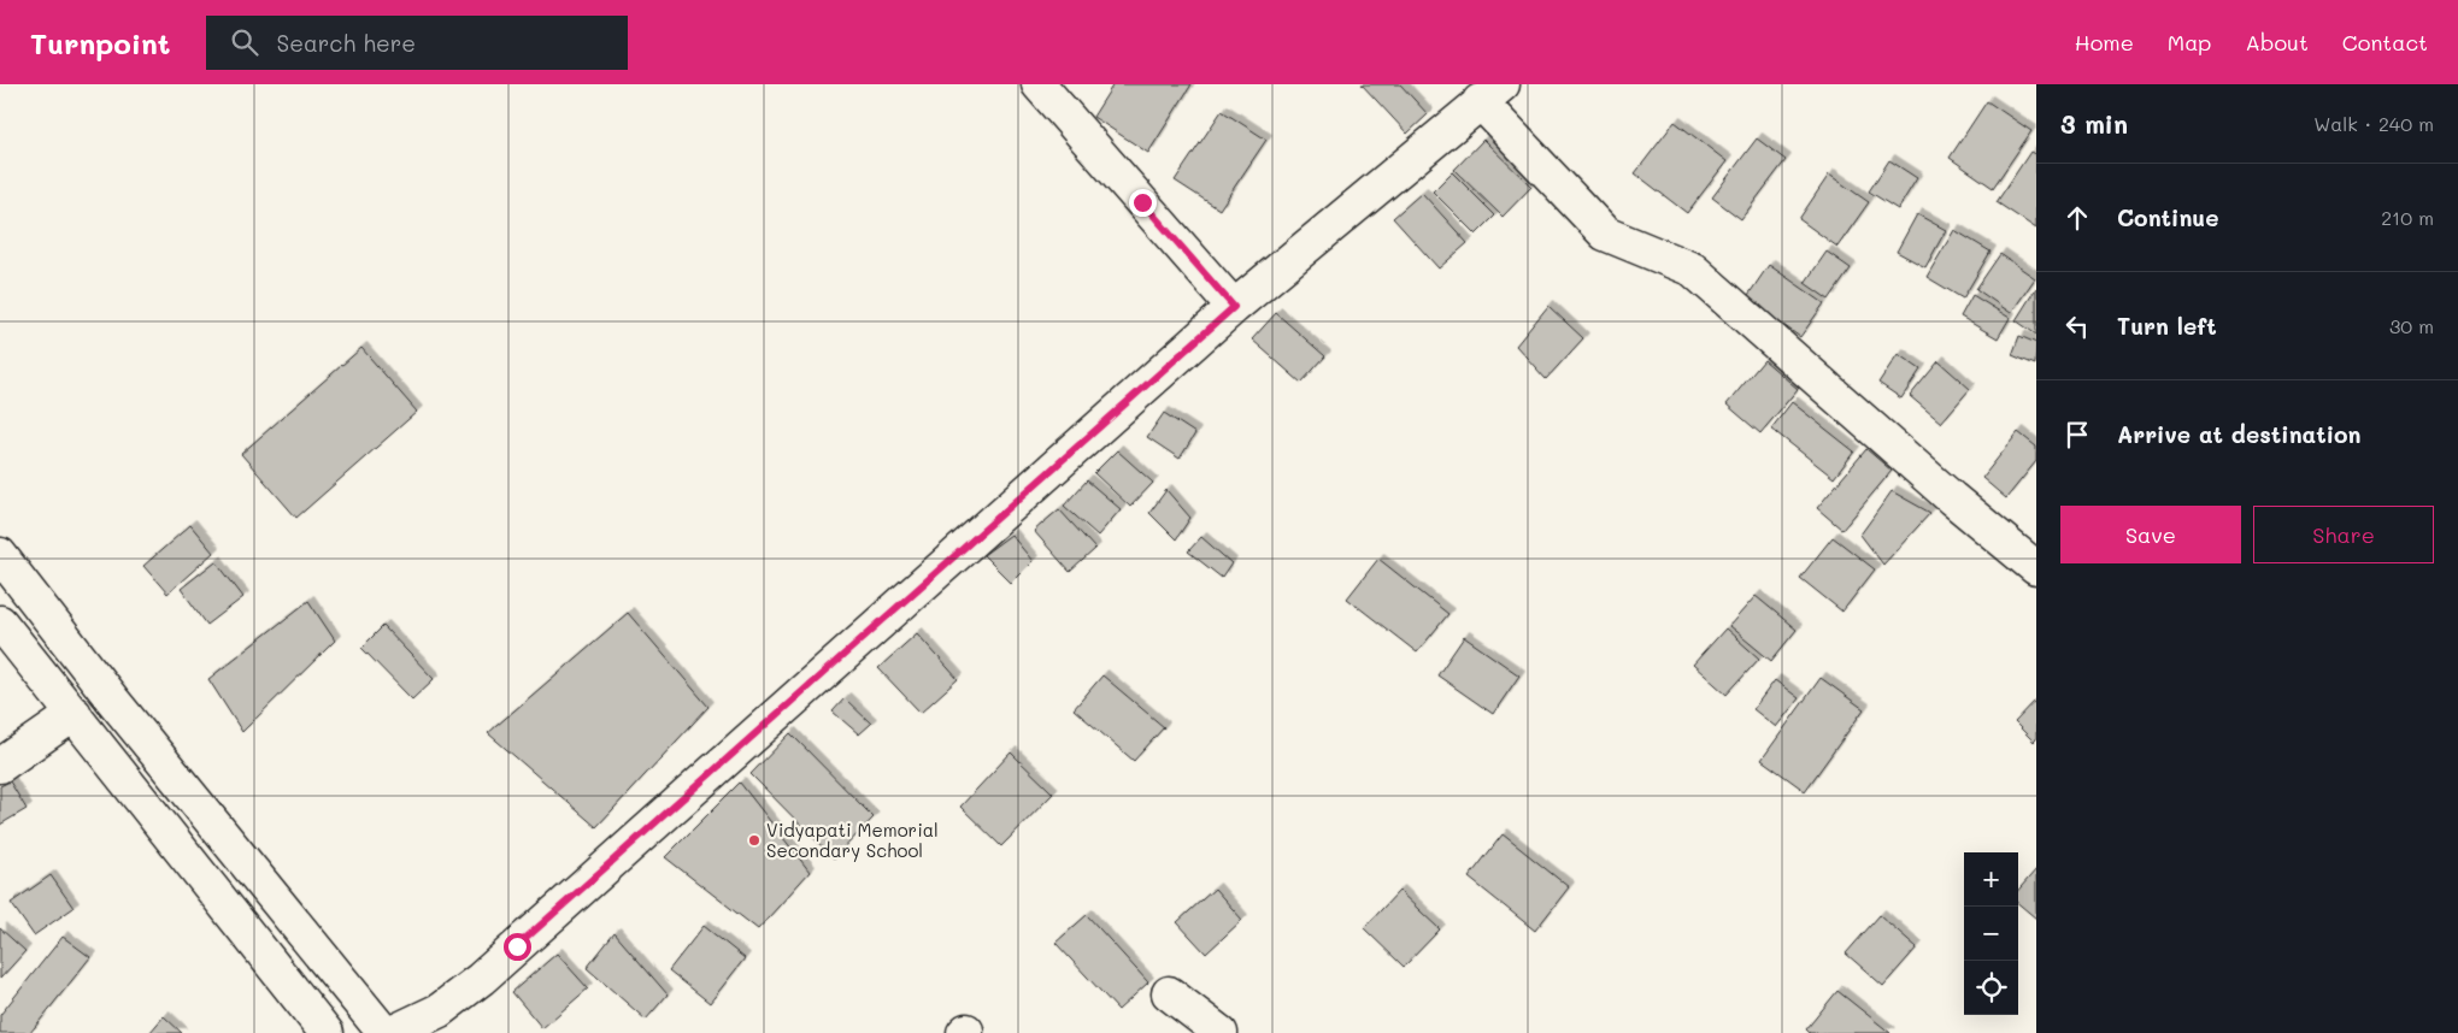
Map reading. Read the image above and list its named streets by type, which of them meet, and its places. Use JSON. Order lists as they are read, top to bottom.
{
  "places": ["Vidyapati Memorial Secondary School"],
  "page": {
    "header": "Turnpoint",
    "search": "Search here",
    "nav": [
      "Home",
      "Map",
      "About",
      "Contact"
    ],
    "heading": ["3 min", "Walk · 240 m"],
    "list": [
      ["Continue", "210 m"],
      ["Turn left", "30 m"],
      "Arrive at destination"
    ],
    "buttons": ["Save", "Share"],
    "map_buttons": ["+", "−"]
  }
}
